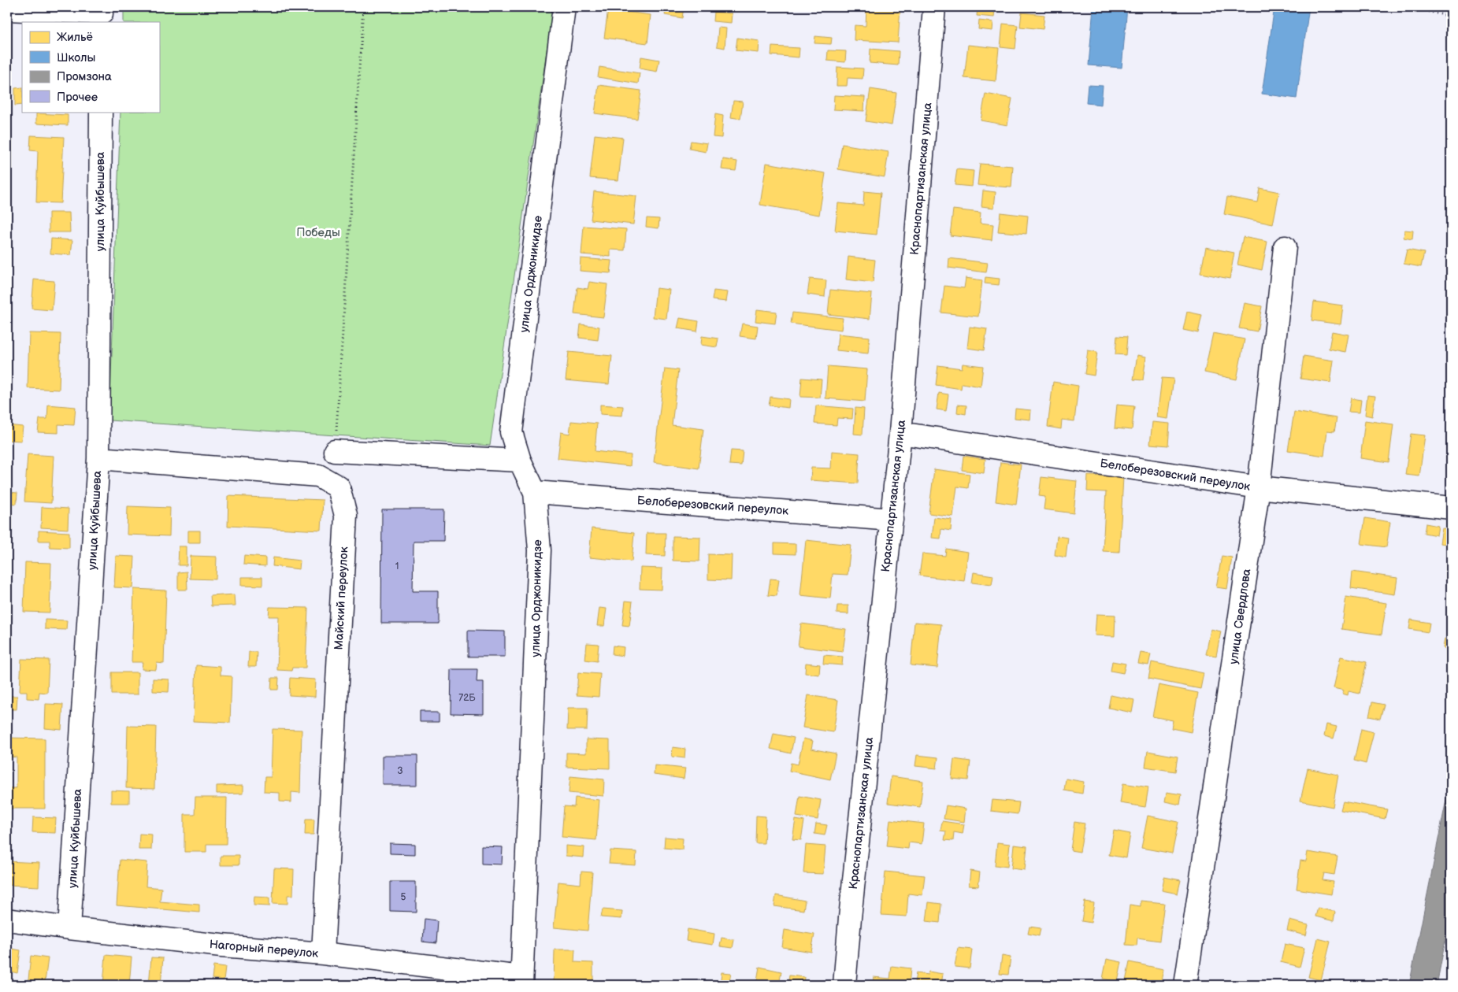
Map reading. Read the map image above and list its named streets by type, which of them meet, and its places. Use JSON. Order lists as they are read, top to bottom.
{
  "streets": {
    "street": [
      "Краснопартизанская улица",
      "улица Куйбышева",
      "улица Орджоникидзе",
      "Белоберезовский переулок",
      "Майский переулок",
      "улица Свердлова",
      "Нагорный переулок"
    ]
  },
  "crossings": [
    ["Краснопартизанская улица", "Белоберезовский переулок"],
    ["улица Куйбышева", "Майский переулок"],
    ["улица Куйбышева", "Нагорный переулок"],
    ["улица Орджоникидзе", "Белоберезовский переулок"],
    ["улица Орджоникидзе", "Нагорный переулок"],
    ["Белоберезовский переулок", "улица Свердлова"],
    ["Майский переулок", "Нагорный переулок"]
  ],
  "parks": ["Победы"],
  "house_numbers": [
    "1",
    "72Б",
    "3",
    "5"
  ],
  "legend": [
    "Жильё",
    "Школы",
    "Промзона",
    "Прочее"
  ]
}
